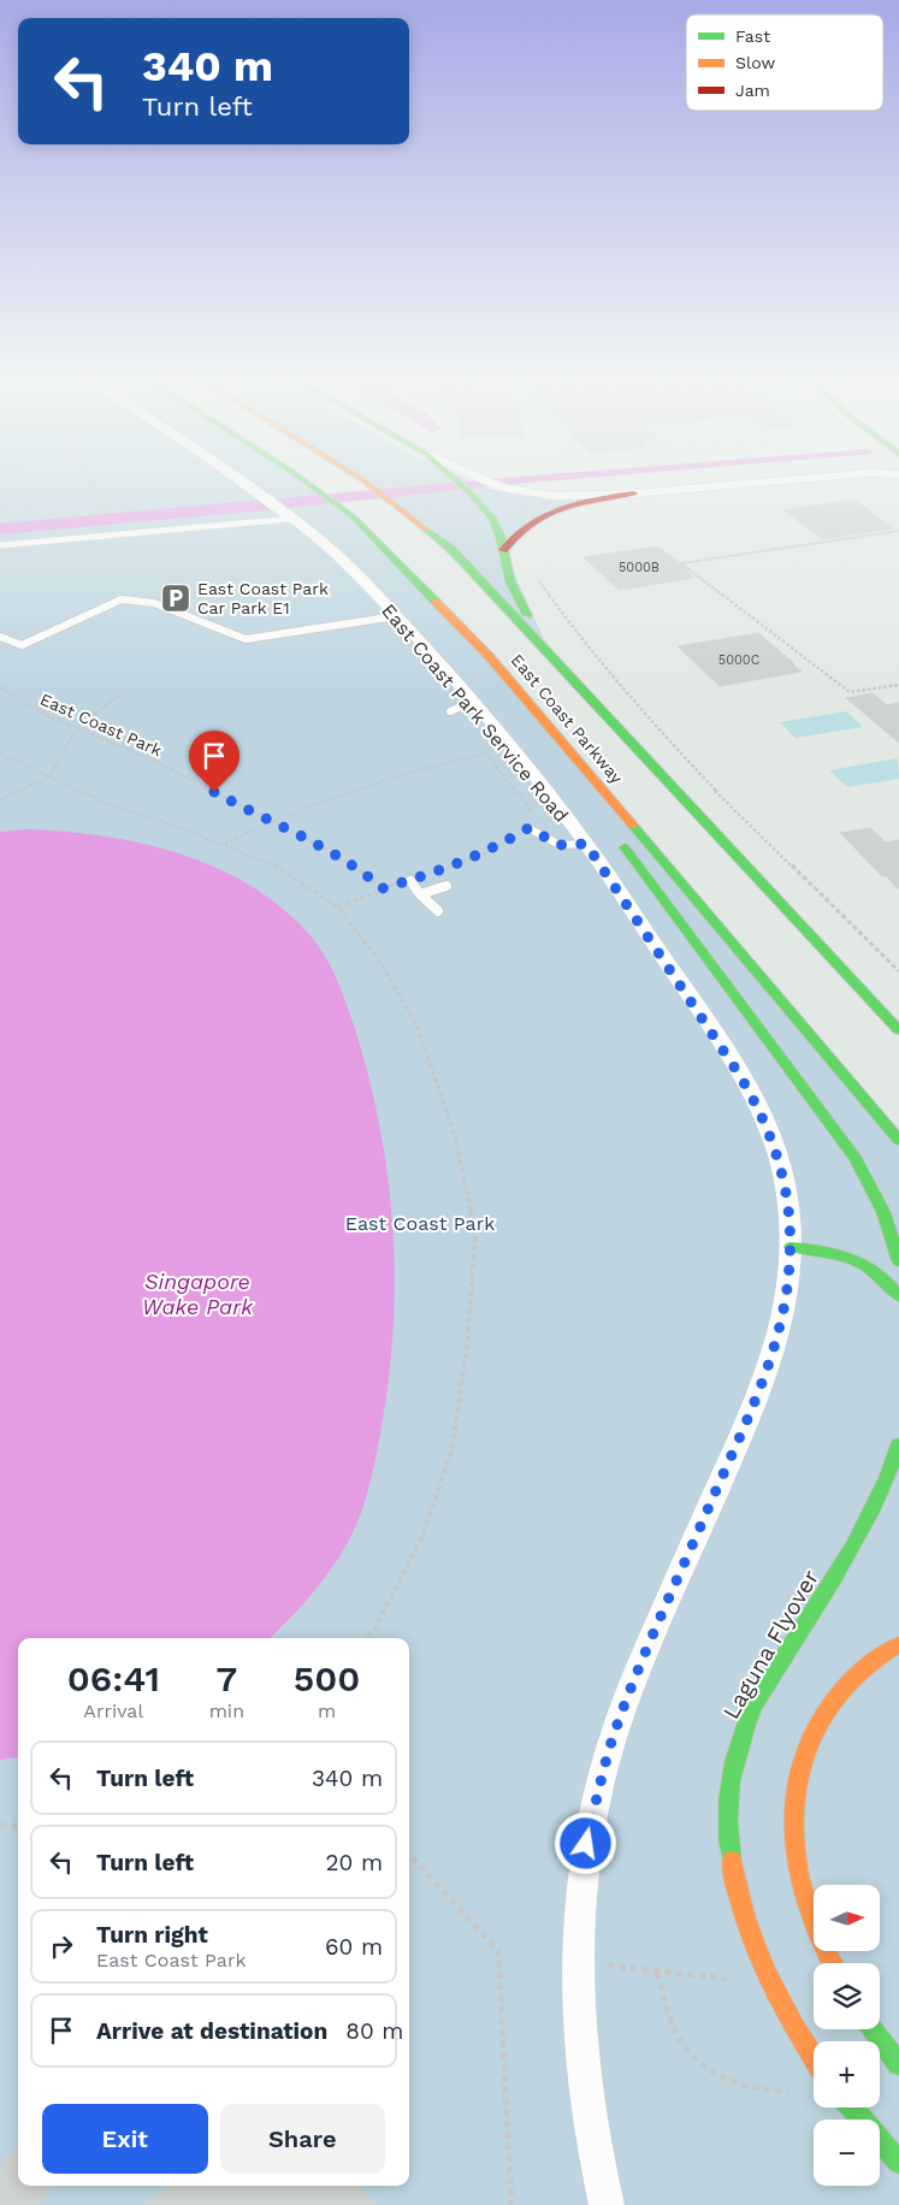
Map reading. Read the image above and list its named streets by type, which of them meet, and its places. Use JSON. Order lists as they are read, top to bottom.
{
  "streets": {
    "main road": ["East Coast Parkway", "Laguna Flyover"],
    "street": ["East Coast Park Service Road"],
    "path": ["East Coast Park"]
  },
  "water": ["Singapore Wake Park"],
  "parks": ["East Coast Park"],
  "places": {
    "parking": ["East Coast Park Car Park E1"]
  },
  "house_numbers": ["5000B", "5000C"],
  "legend": ["Fast", "Slow", "Jam"],
  "north": "right",
  "page": {
    "turn": ["340 m", "Turn left"],
    "eta": [
      "06:41",
      "Arrival",
      "7",
      "min",
      "500",
      "m"
    ],
    "list": [
      {
        "name": "Turn left",
        "value": "340 m"
      },
      {
        "name": "Turn left",
        "value": "20 m"
      },
      {
        "name": "Turn right",
        "note": "East Coast Park",
        "value": "60 m"
      },
      {
        "name": "Arrive at destination",
        "value": "80 m"
      }
    ],
    "map_buttons": ["+", "−"],
    "buttons": ["Exit", "Share"]
  }
}
